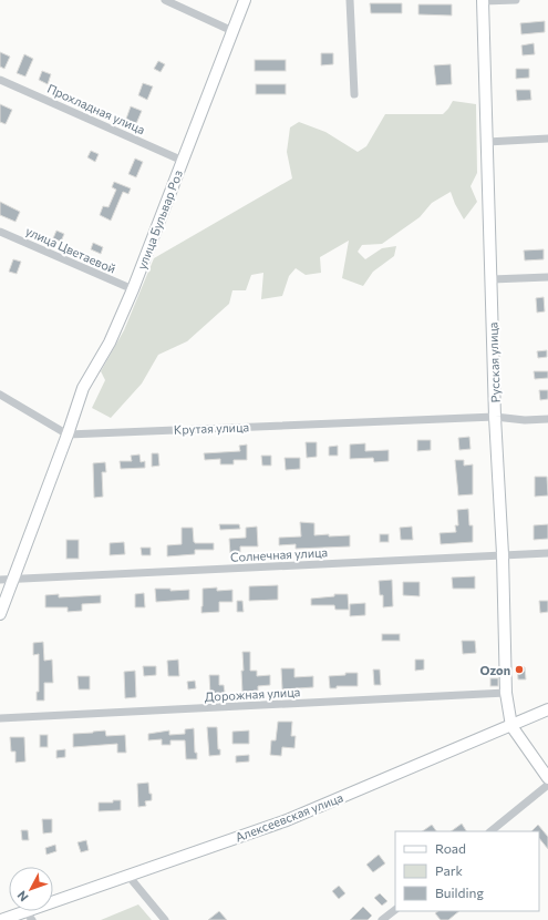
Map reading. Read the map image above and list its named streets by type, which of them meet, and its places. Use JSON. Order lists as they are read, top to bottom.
{
  "streets": {
    "street": [
      "Прохладная улица",
      "улица Бульвар Роз",
      "улица Цветаевой",
      "Русская улица",
      "Крутая улица",
      "Солнечная улица",
      "Дорожная улица",
      "Алексеевская улица"
    ]
  },
  "crossings": [
    ["Прохладная улица", "улица Бульвар Роз"],
    ["улица Бульвар Роз", "улица Цветаевой"],
    ["улица Бульвар Роз", "Крутая улица"],
    ["Русская улица", "Крутая улица"],
    ["Русская улица", "Солнечная улица"],
    ["Русская улица", "Дорожная улица"],
    ["Русская улица", "Алексеевская улица"]
  ],
  "places": ["Ozon"],
  "legend": ["Road", "Park", "Building"],
  "north": "bottom left"
}
